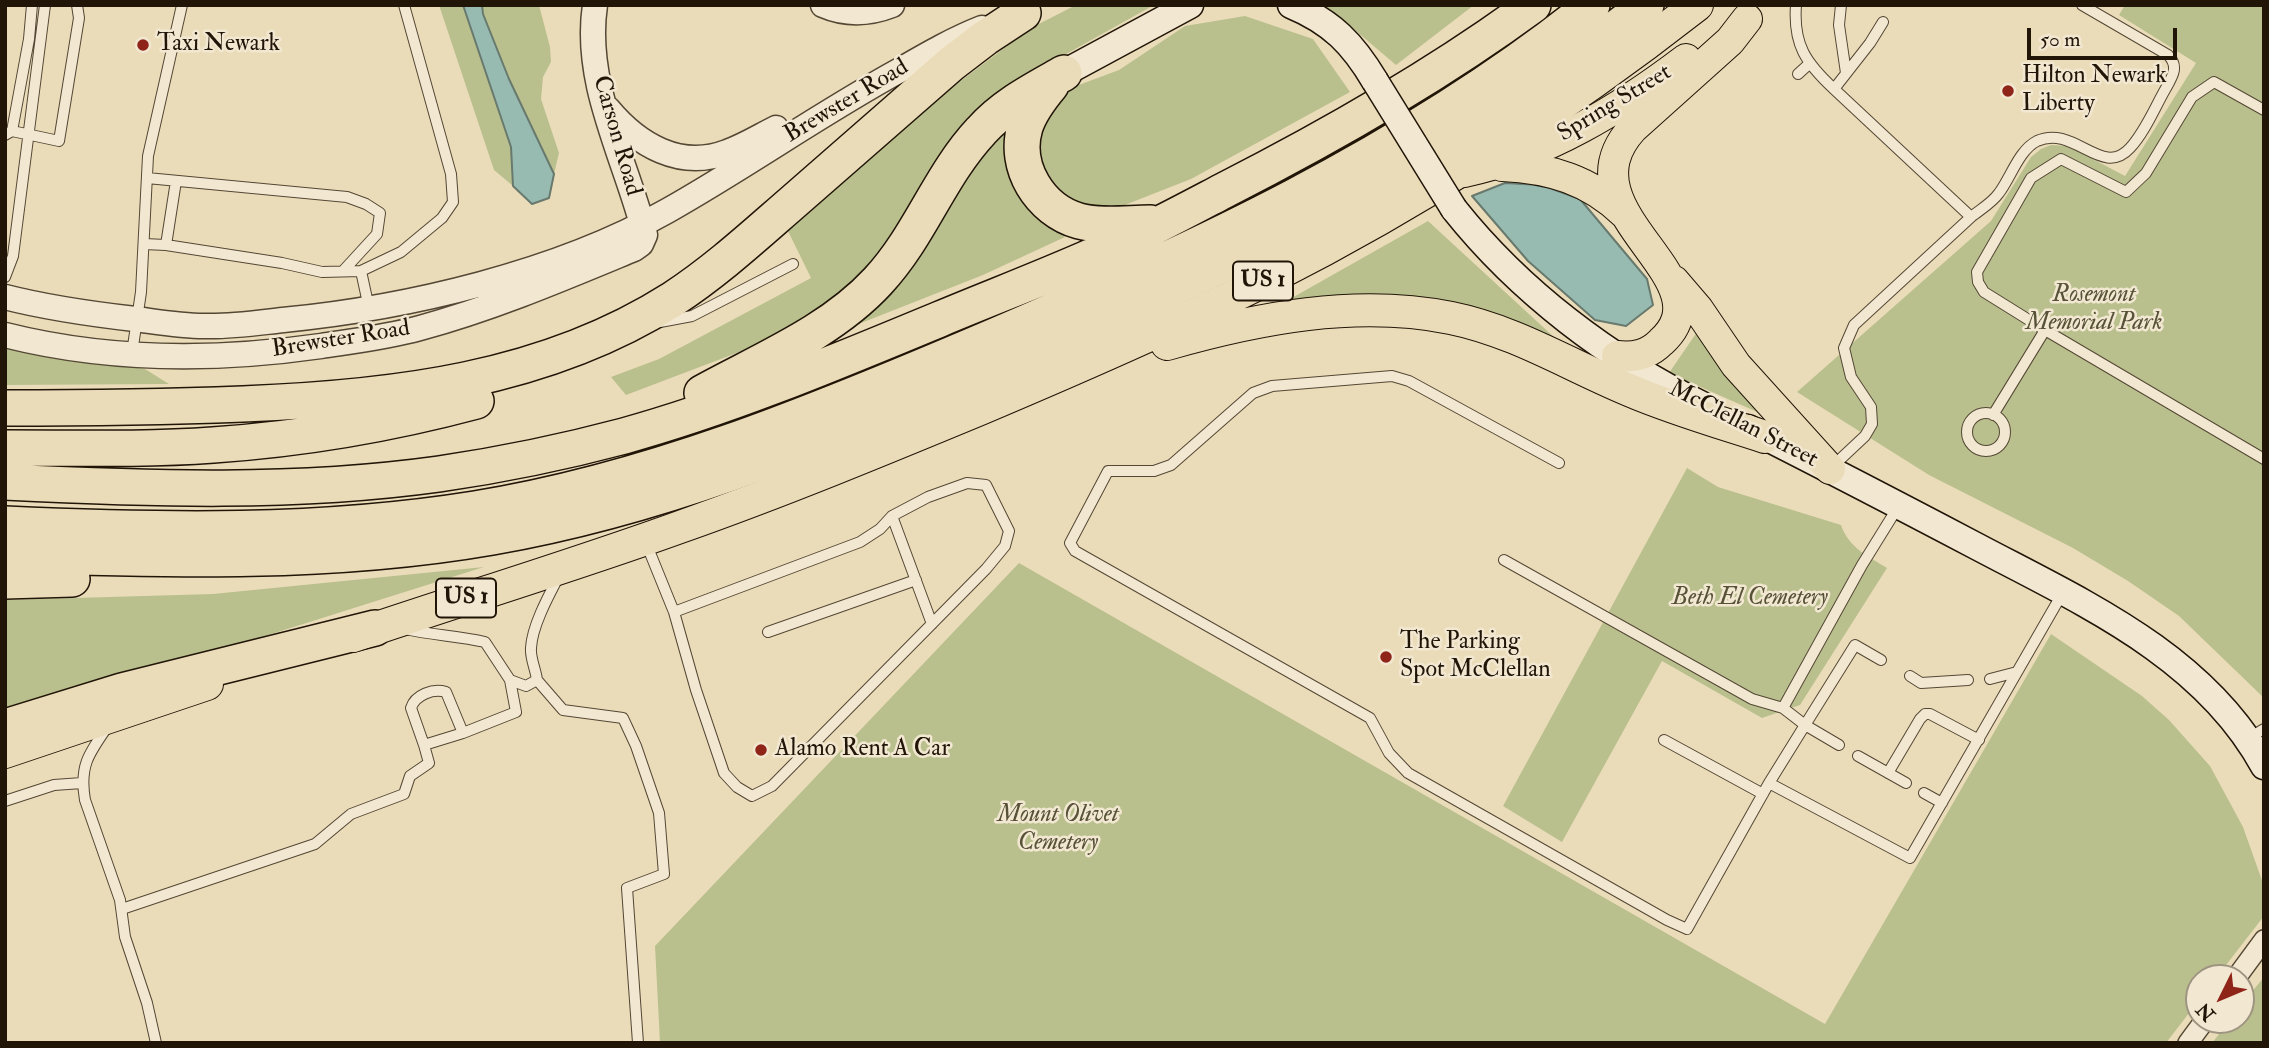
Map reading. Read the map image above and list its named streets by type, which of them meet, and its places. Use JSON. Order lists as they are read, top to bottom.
{
  "streets": {
    "highway": ["US 1"],
    "main road": ["Spring Street", "McClellan Street"],
    "street": ["Brewster Road", "Carson Road"]
  },
  "crossings": [
    ["Brewster Road", "Carson Road"],
    ["Spring Street", "US 1"]
  ],
  "parks": ["Rosemont Memorial Park", "Beth El Cemetery", "Mount Olivet Cemetery"],
  "places": [
    "Taxi Newark",
    "Hilton Newark Liberty",
    "The Parking Spot McClellan",
    "Alamo Rent A Car"
  ],
  "scale_bar": "50 m",
  "north": "bottom left"
}
